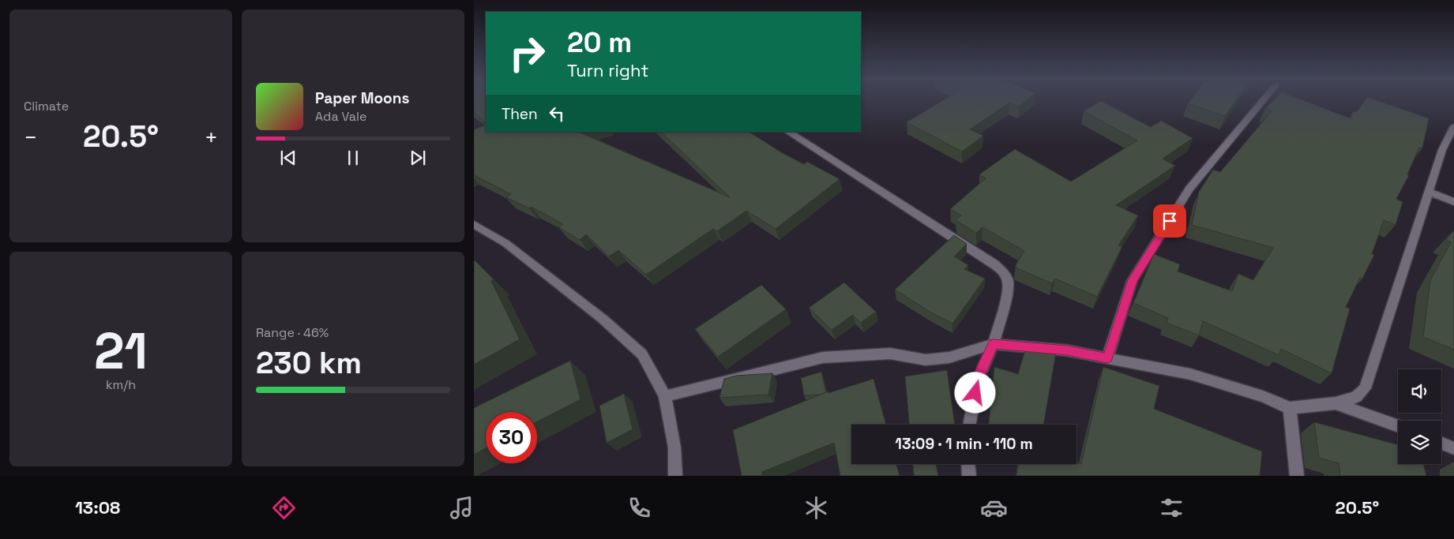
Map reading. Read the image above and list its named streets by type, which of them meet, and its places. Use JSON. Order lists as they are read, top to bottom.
{
  "page": {
    "tile": [
      "Climate",
      ["21", "km/h"],
      ["Range · 46%", "230 km"]
    ],
    "turn": ["20 m", "Turn right"],
    "song": ["Paper Moons", "Ada Vale"],
    "then": "Then",
    "heat": ["−", "20.5°", "+"],
    "limit": "30",
    "trip": "13:09 · 1 min · 110 m",
    "tabs": ["13:08", "20.5°"]
  }
}
